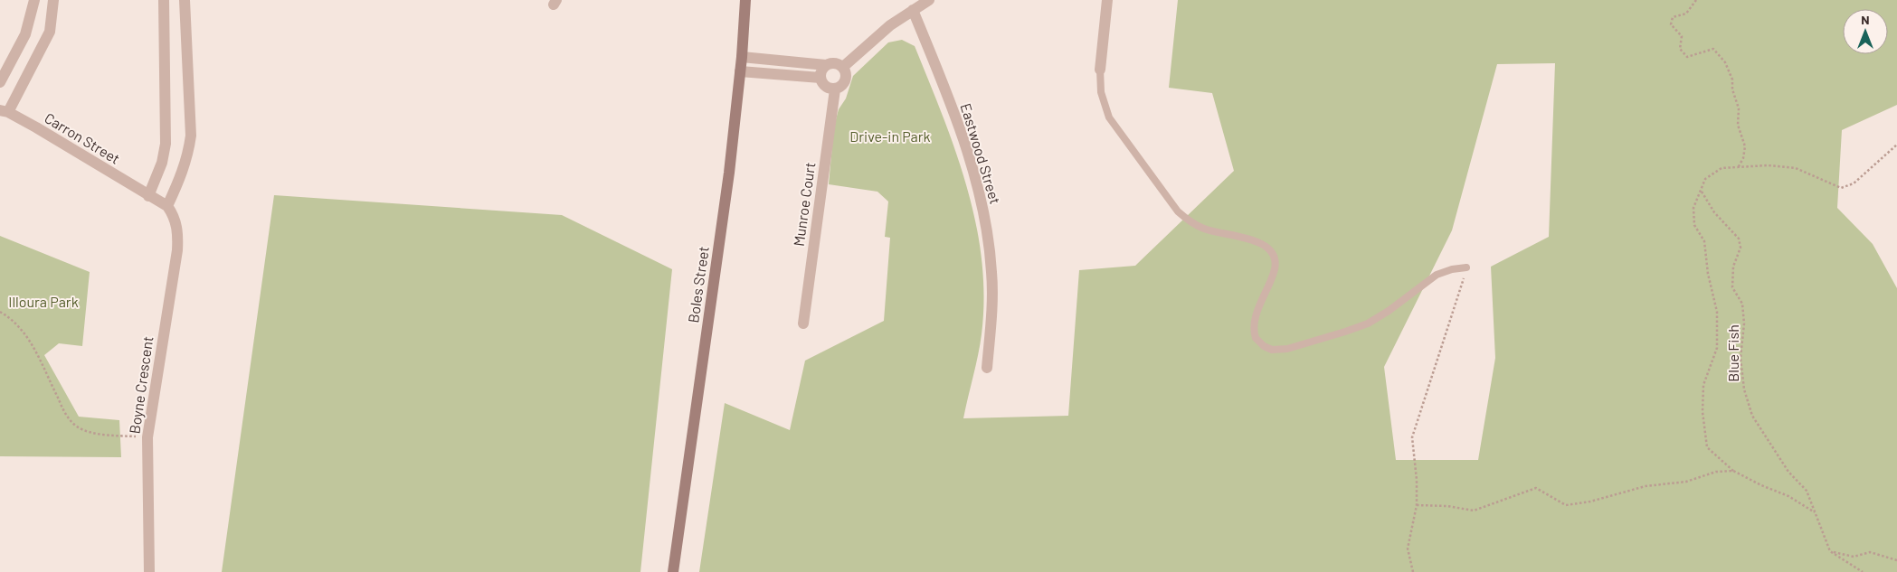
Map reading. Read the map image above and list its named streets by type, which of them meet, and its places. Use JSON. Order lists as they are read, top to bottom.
{
  "streets": {
    "street": [
      "Carron Street",
      "Eastwood Street",
      "Munroe Court",
      "Boles Street",
      "Boyne Crescent"
    ],
    "path": ["Blue Fish"]
  },
  "parks": ["Drive-in Park", "Illoura Park"],
  "north": "top"
}
